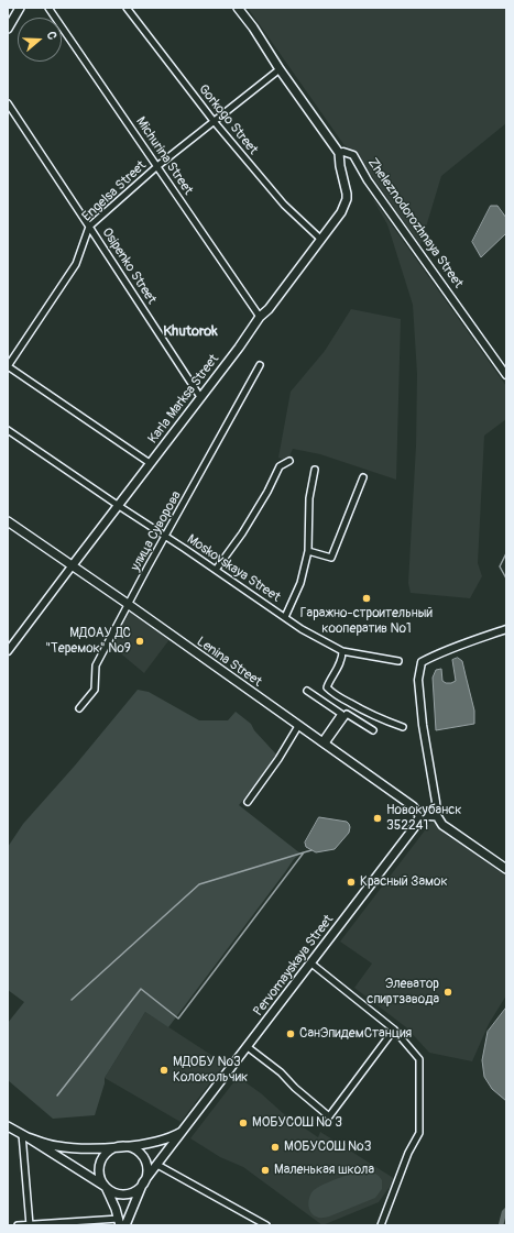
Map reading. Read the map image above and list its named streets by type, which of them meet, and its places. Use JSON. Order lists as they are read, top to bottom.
{
  "streets": {
    "main road": [
      "Zheleznodorozhnaya Street",
      "Karla Marksa Street",
      "Lenina Street",
      "Pervomayskaya Street"
    ],
    "street": [
      "Gorkogo Street",
      "Michurina Street",
      "Engelsa Street",
      "Osipenko Street",
      "улица Суворова",
      "Moskovskaya Street"
    ]
  },
  "crossings": [
    ["Gorkogo Street", "Engelsa Street"],
    ["Gorkogo Street", "Karla Marksa Street"],
    ["Michurina Street", "Engelsa Street"],
    ["Michurina Street", "Karla Marksa Street"],
    ["Engelsa Street", "Zheleznodorozhnaya Street"],
    ["Engelsa Street", "Osipenko Street"],
    ["Zheleznodorozhnaya Street", "Karla Marksa Street"],
    ["Osipenko Street", "Karla Marksa Street"],
    ["Karla Marksa Street", "Moskovskaya Street"],
    ["Karla Marksa Street", "Lenina Street"],
    ["улица Суворова", "Moskovskaya Street"],
    ["улица Суворова", "Lenina Street"],
    ["Lenina Street", "Pervomayskaya Street"]
  ],
  "districts": ["Khutorok"],
  "places": [
    "Гаражно-строительный кооператив №1",
    "МДОАУ ДС \"Теремок\" №9",
    "Новокубанск 352241",
    "Красный Замок",
    "Элеватор спиртзавода",
    "СанЭпидемСтанция",
    "МДОБУ №3 Колокольчик",
    "МОБУСОШ № 3",
    "МОБУСОШ №3",
    "Маленькая школа"
  ],
  "north": "right"
}
